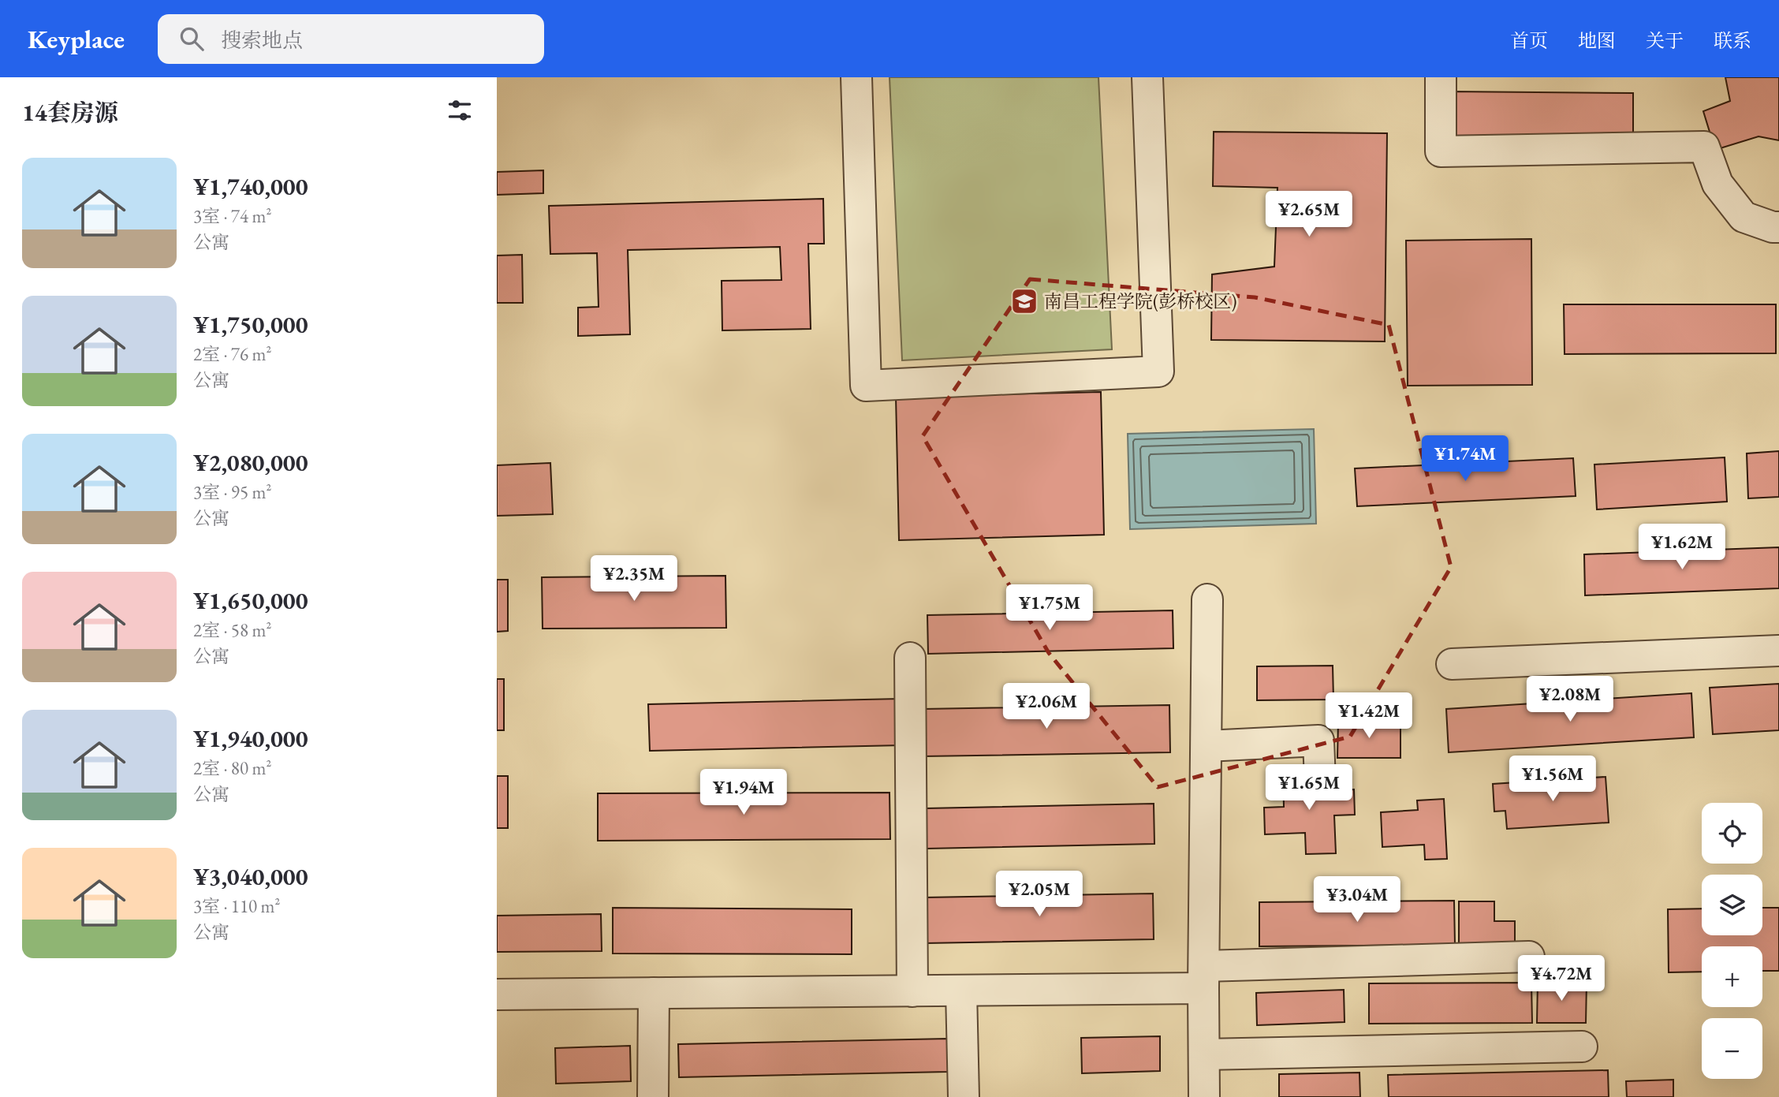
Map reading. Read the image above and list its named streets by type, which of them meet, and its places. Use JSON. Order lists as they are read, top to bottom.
{
  "places": {
    "school or university": ["南昌工程学院(彭桥校区)"]
  },
  "page": {
    "header": "Keyplace",
    "search": "搜索地点",
    "nav": [
      "首页",
      "地图",
      "关于",
      "联系"
    ],
    "heading": "14套房源",
    "list": [
      {
        "name": "¥1,740,000",
        "note": "3室 · 74 m² · 公寓"
      },
      {
        "name": "¥1,750,000",
        "note": "2室 · 76 m² · 公寓"
      },
      {
        "name": "¥2,080,000",
        "note": "3室 · 95 m² · 公寓"
      },
      {
        "name": "¥1,650,000",
        "note": "2室 · 58 m² · 公寓"
      },
      {
        "name": "¥1,940,000",
        "note": "2室 · 80 m² · 公寓"
      },
      {
        "name": "¥3,040,000",
        "note": "3室 · 110 m² · 公寓"
      }
    ],
    "price": [
      "¥2.65M",
      "¥1.74M",
      "¥1.62M",
      "¥2.35M",
      "¥1.75M",
      "¥2.08M",
      "¥2.06M",
      "¥1.42M",
      "¥1.56M",
      "¥1.65M",
      "¥1.94M",
      "¥2.05M",
      "¥3.04M",
      "¥4.72M"
    ],
    "map_buttons": ["+", "−"]
  }
}
